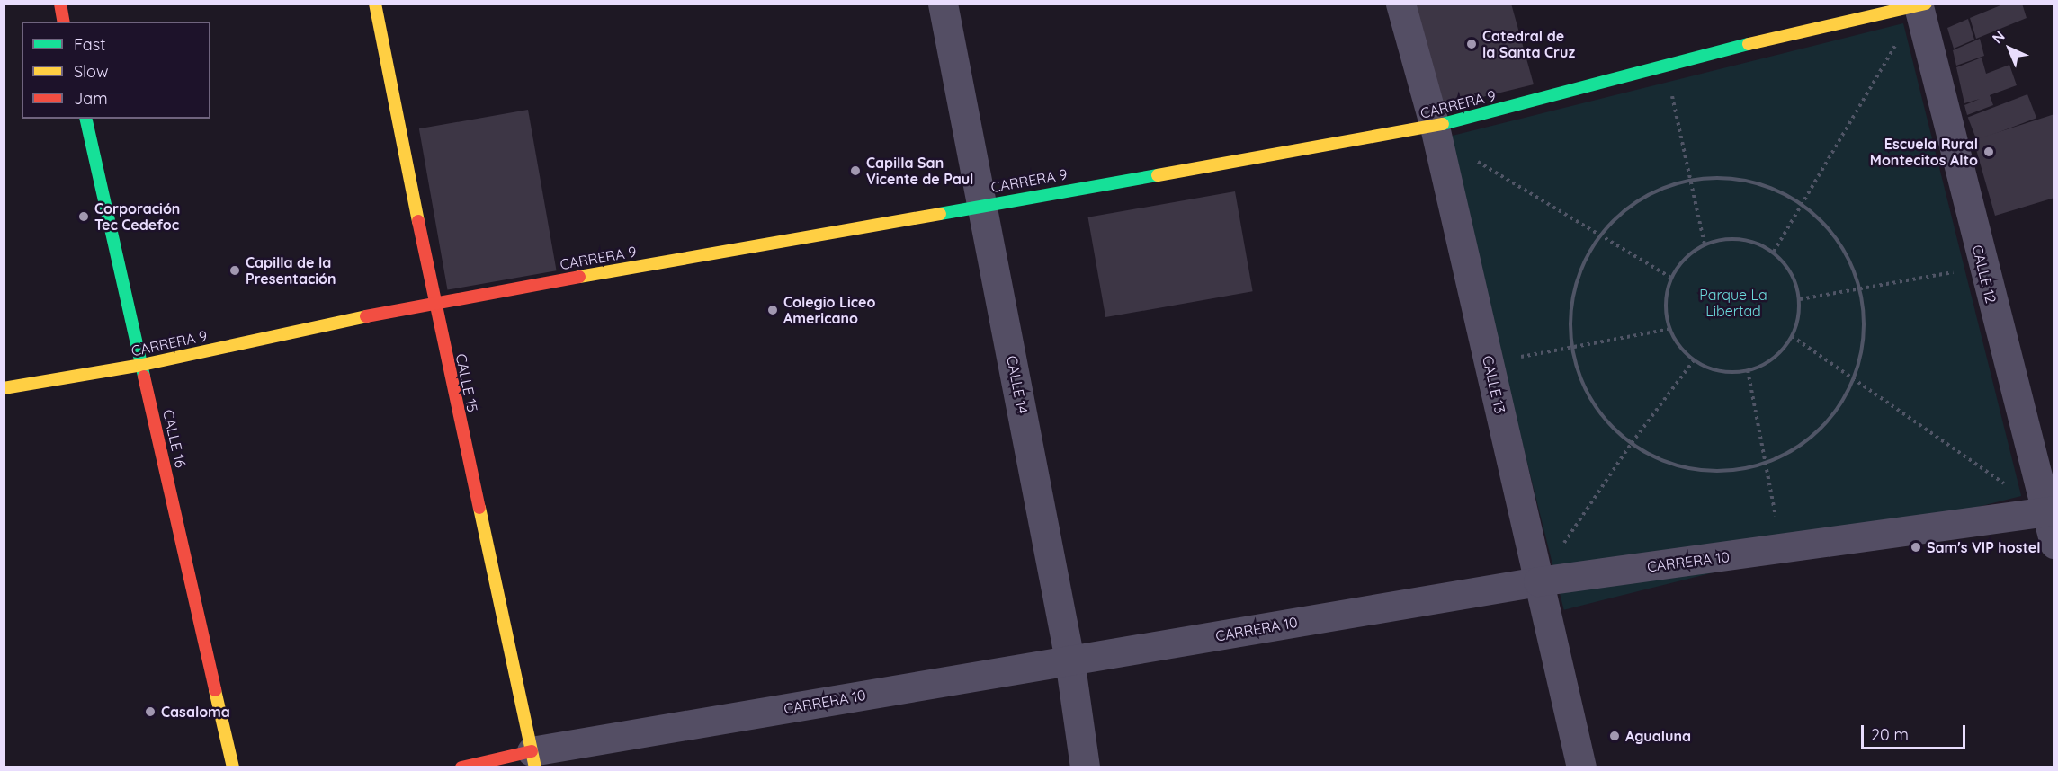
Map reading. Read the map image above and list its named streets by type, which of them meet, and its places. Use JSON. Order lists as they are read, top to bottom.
{
  "streets": {
    "street": [
      "CARRERA 9",
      "CALLE 12",
      "CALLE 15",
      "CALLE 14",
      "CALLE 13",
      "CALLE 16",
      "CARRERA 10"
    ]
  },
  "crossings": [
    ["CARRERA 9", "CALLE 12"],
    ["CARRERA 9", "CALLE 15"],
    ["CARRERA 9", "CALLE 14"],
    ["CARRERA 9", "CALLE 13"],
    ["CARRERA 9", "CALLE 16"],
    ["CALLE 12", "CARRERA 10"],
    ["CALLE 15", "CARRERA 10"],
    ["CALLE 14", "CARRERA 10"],
    ["CALLE 13", "CARRERA 10"]
  ],
  "parks": ["Parque La Libertad"],
  "places": [
    "Catedral de la Santa Cruz",
    "Escuela Rural Montecitos Alto",
    "Capilla San Vicente de Paul",
    "Corporación Tec Cedefoc",
    "Capilla de la Presentación",
    "Colegio Liceo Americano",
    "Sam's VIP hostel",
    "Casaloma",
    "Agualuna"
  ],
  "legend": ["Fast", "Slow", "Jam"],
  "scale_bar": "20 m",
  "north": "top left"
}
